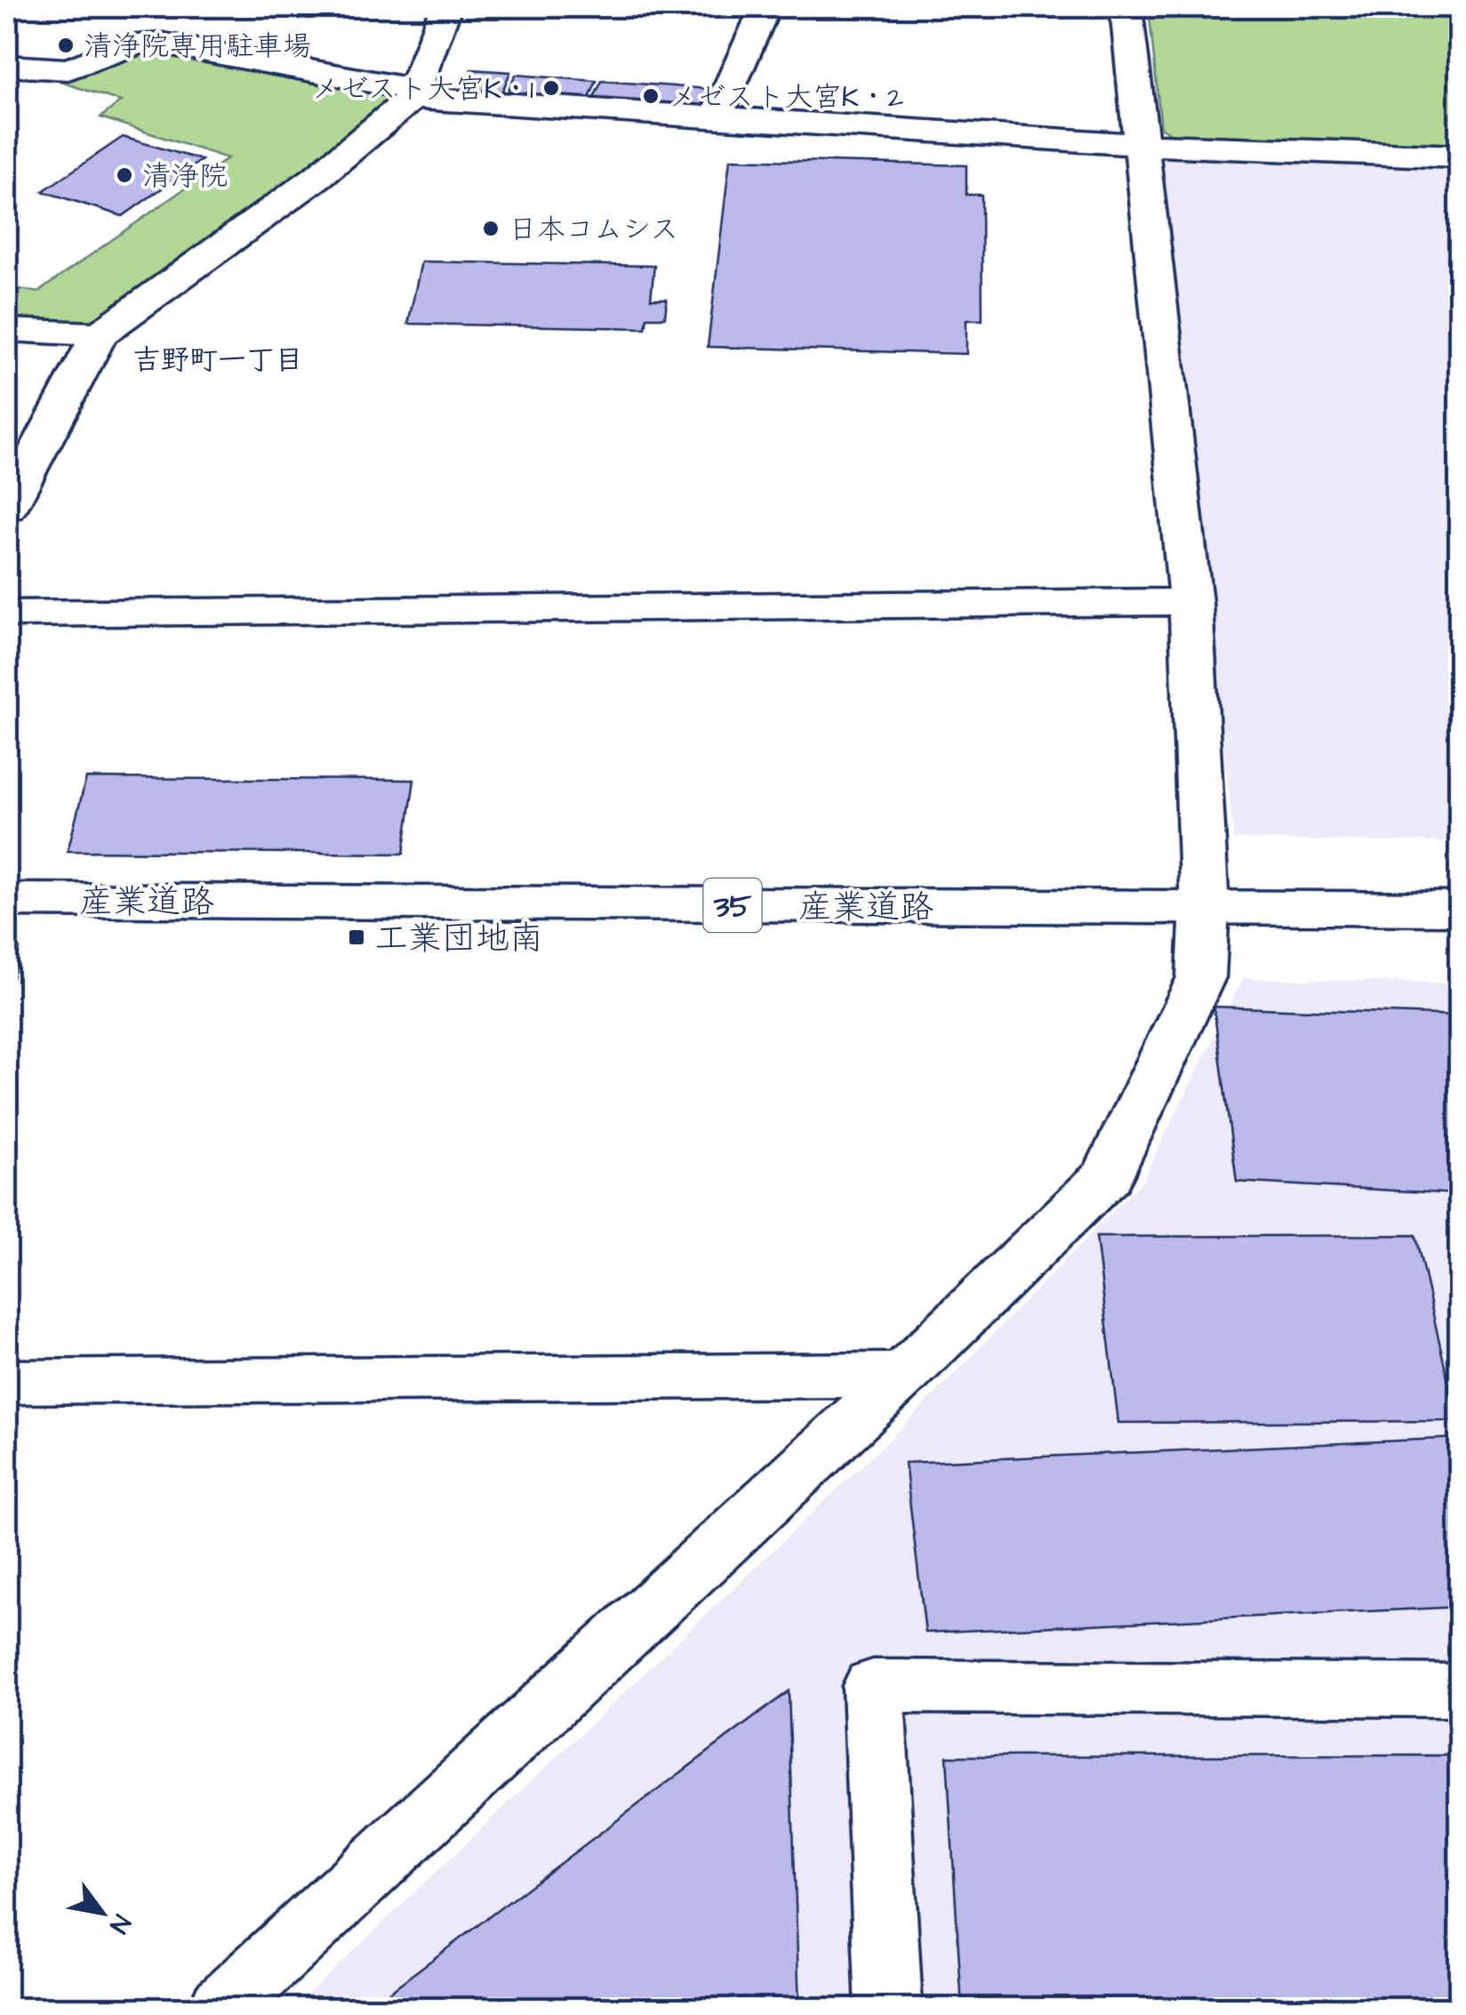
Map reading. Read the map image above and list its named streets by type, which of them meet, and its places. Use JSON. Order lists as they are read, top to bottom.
{
  "streets": {
    "street": ["産業道路", "35"]
  },
  "districts": ["吉野町一丁目"],
  "places": {
    "other": [
      "清浄院専用駐車場",
      "メゼスト大宮K・1",
      "メゼスト大宮K・2",
      "清浄院",
      "日本コムシス"
    ],
    "transit": ["工業団地南"]
  },
  "north": "bottom right"
}
